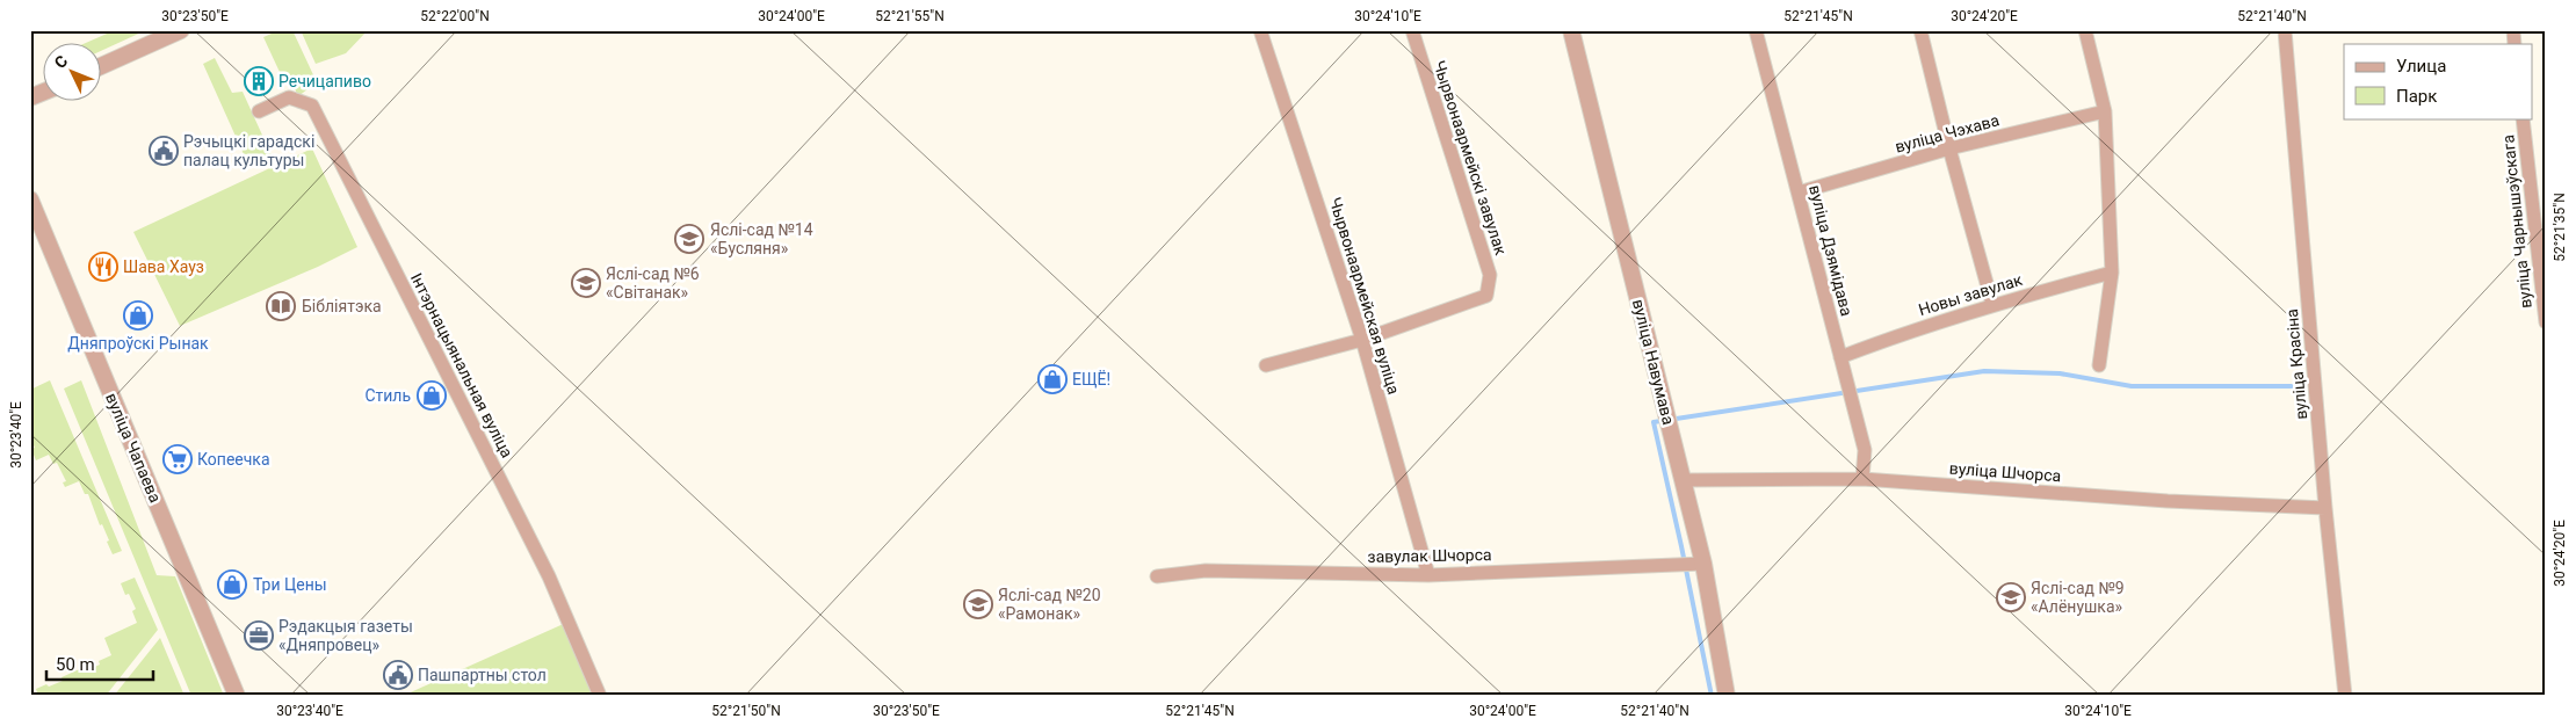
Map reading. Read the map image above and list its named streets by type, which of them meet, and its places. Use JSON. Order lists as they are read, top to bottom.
{
  "streets": {
    "street": [
      "вуліца Чэхава",
      "Чырвонаармейскі завулак",
      "вуліца Чарнышэўскага",
      "вуліца Дзямідава",
      "Новы завулак",
      "Чырвонаармейская вуліца",
      "вуліца Навумава",
      "вуліца Красіна",
      "Інтэрнацыянальная вуліца",
      "вуліца Чапаева",
      "вуліца Шчорса",
      "завулак Шчорса"
    ]
  },
  "crossings": [
    ["вуліца Чэхава", "вуліца Дзямідава"],
    ["Чырвонаармейскі завулак", "Чырвонаармейская вуліца"],
    ["вуліца Дзямідава", "Новы завулак"],
    ["вуліца Дзямідава", "вуліца Шчорса"],
    ["Чырвонаармейская вуліца", "завулак Шчорса"],
    ["вуліца Навумава", "вуліца Шчорса"],
    ["вуліца Навумава", "завулак Шчорса"],
    ["вуліца Красіна", "вуліца Шчорса"]
  ],
  "places": {
    "building": ["Речицапиво"],
    "public building": ["Рэчыцкі гарадскі палац культуры", "Пашпартны стол"],
    "school or university": [
      "Яслі-сад №14 «Бусляня»",
      "Яслі-сад №6 «Світанак»",
      "Яслі-сад №9 «Алёнушка»",
      "Яслі-сад №20 «Рамонак»"
    ],
    "restaurant": ["Шава Хауз"],
    "library": ["Бібліятэка"],
    "shop": [
      "Дняпроўскі Рынак",
      "ЕЩЁ!",
      "Стиль",
      "Три Цены"
    ],
    "supermarket": ["Копеечка"],
    "office": ["Рэдакцыя газеты «Дняпровец»"]
  },
  "legend": ["Улица", "Парк"],
  "scale_bar": "50 m",
  "north": "top left",
  "coordinates": [
    "30°23'50\"E",
    "52°22'00\"N",
    "30°24'00\"E",
    "52°21'55\"N",
    "30°24'10\"E",
    "52°21'45\"N",
    "30°24'20\"E",
    "52°21'40\"N",
    "52°21'35\"N",
    "30°23'40\"E",
    "52°21'50\"N"
  ]
}
